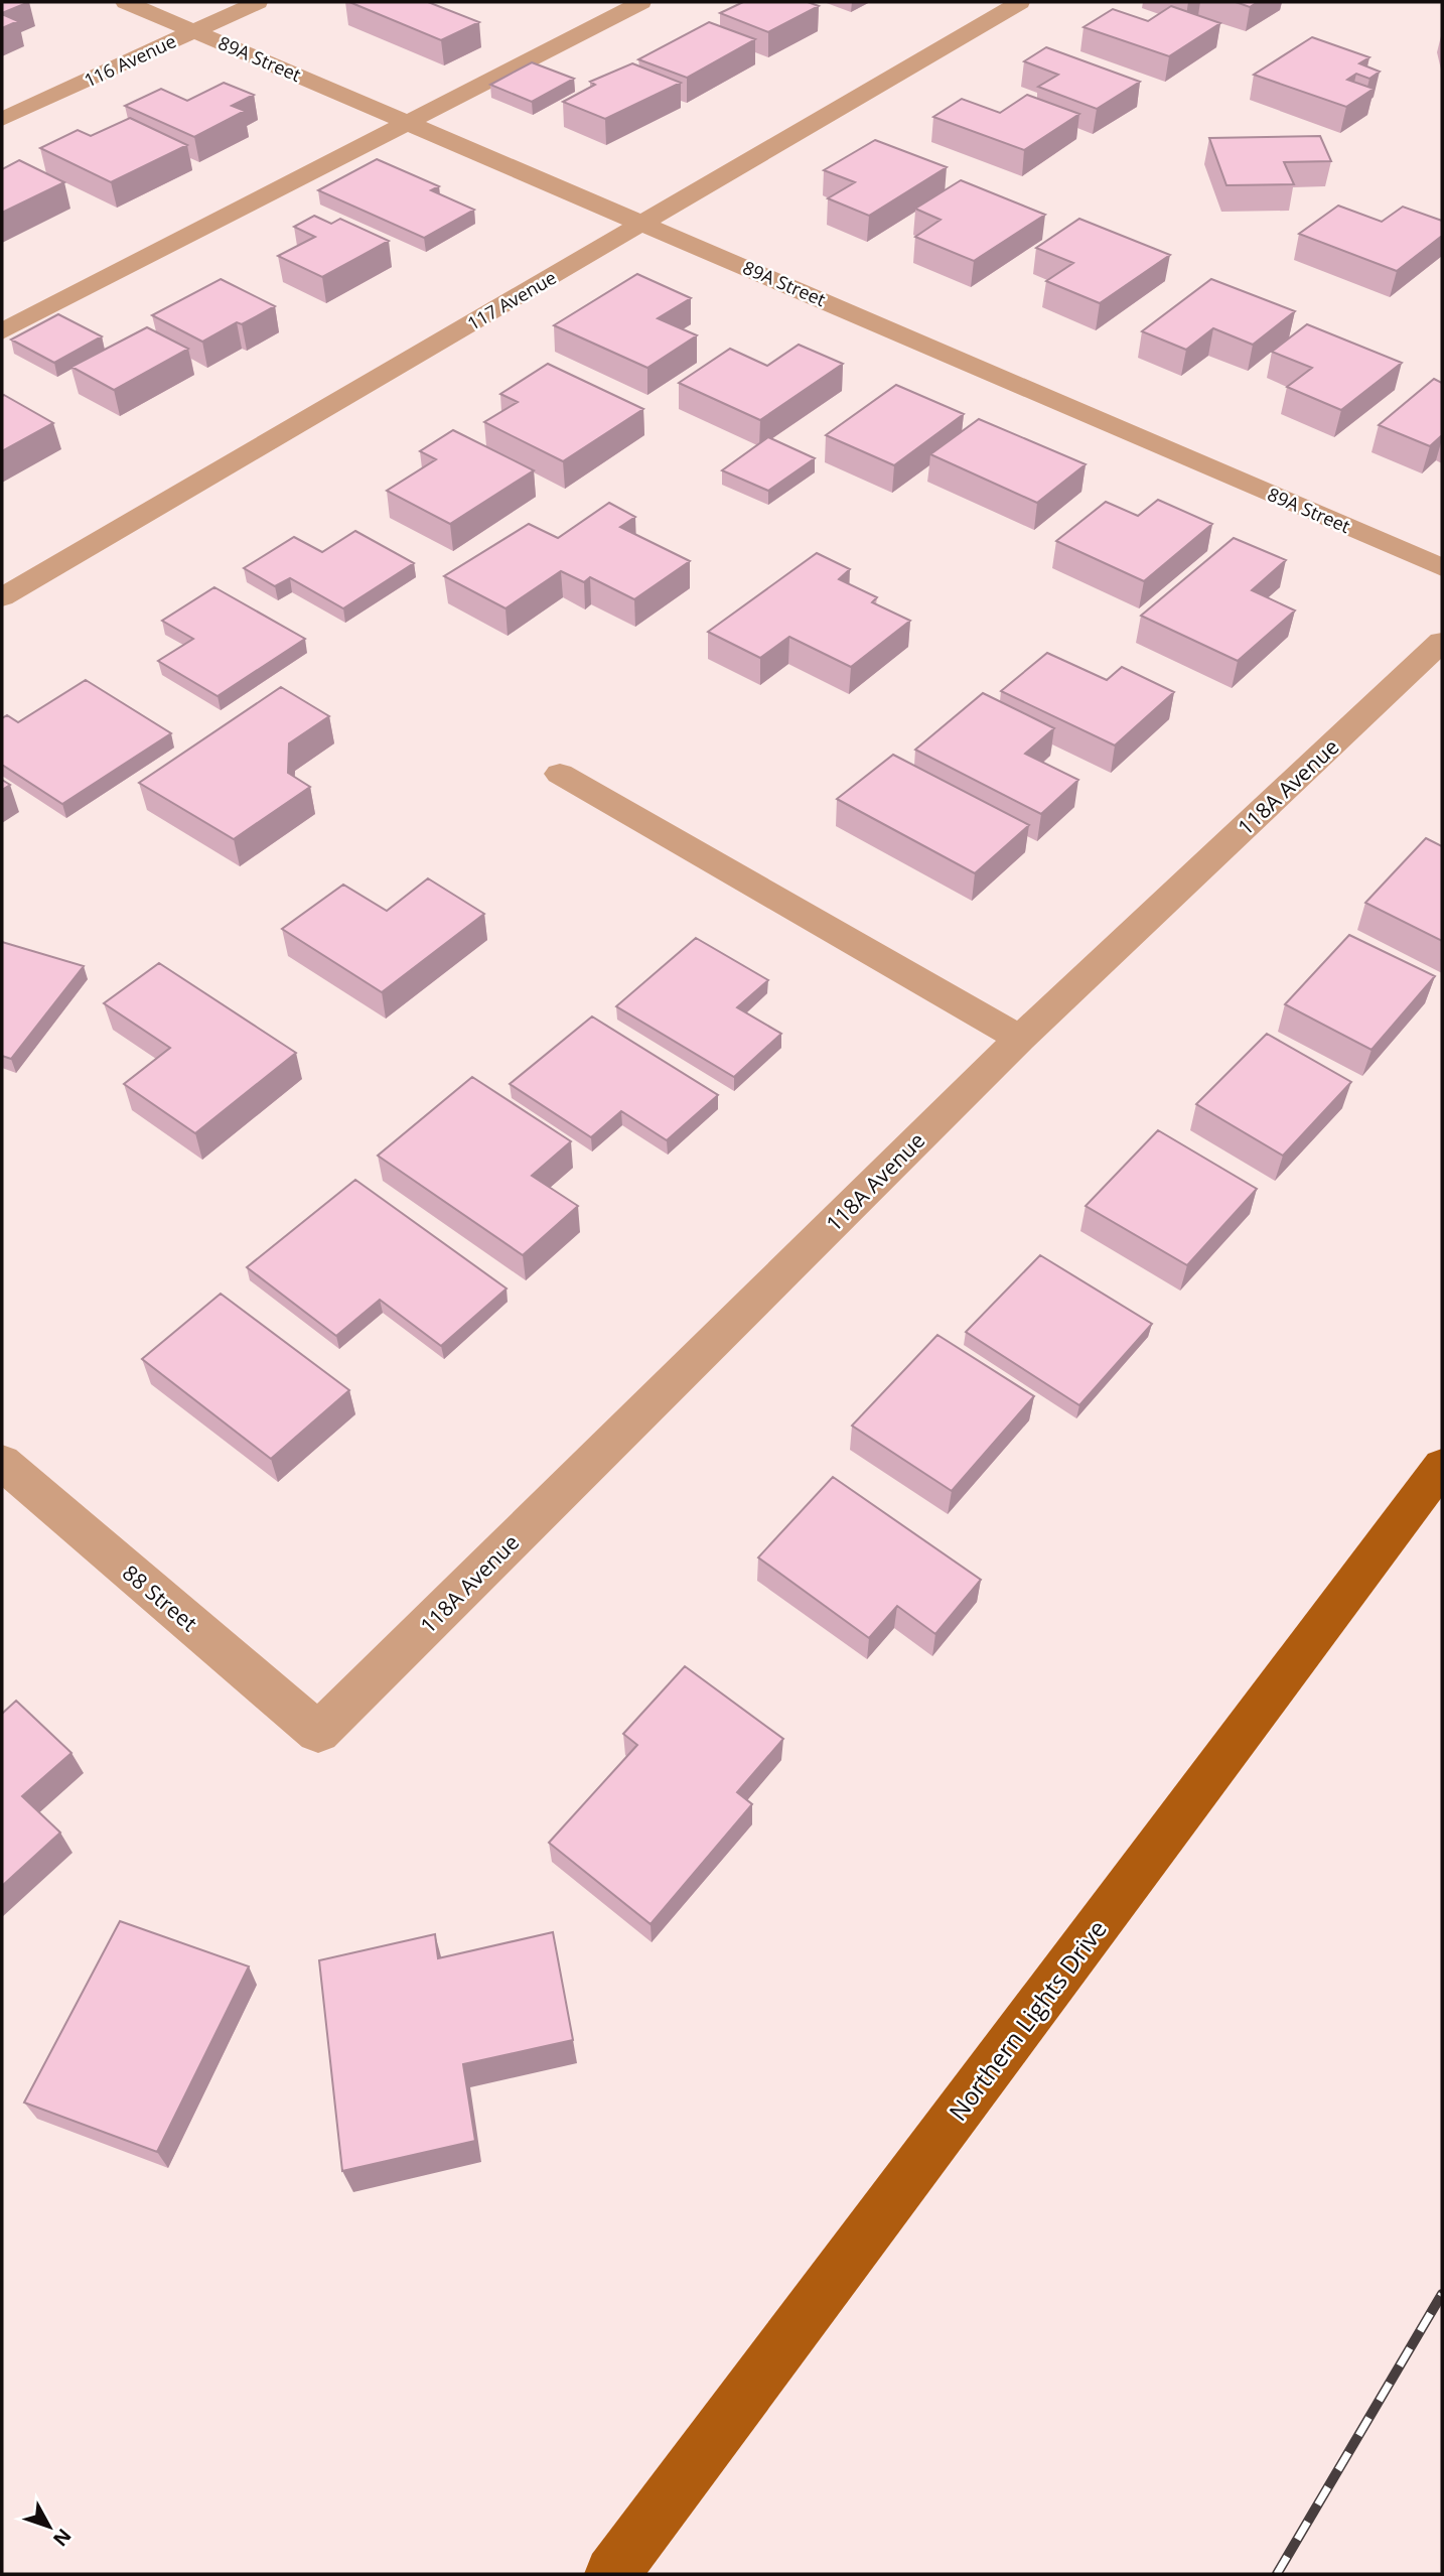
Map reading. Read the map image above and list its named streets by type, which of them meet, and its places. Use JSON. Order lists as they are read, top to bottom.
{
  "streets": {
    "main road": ["Northern Lights Drive"],
    "street": [
      "89A Street",
      "116 Avenue",
      "117 Avenue",
      "118A Avenue",
      "88 Street"
    ]
  },
  "crossings": [
    ["89A Street", "116 Avenue"],
    ["89A Street", "117 Avenue"],
    ["118A Avenue", "88 Street"]
  ],
  "north": "bottom right"
}
